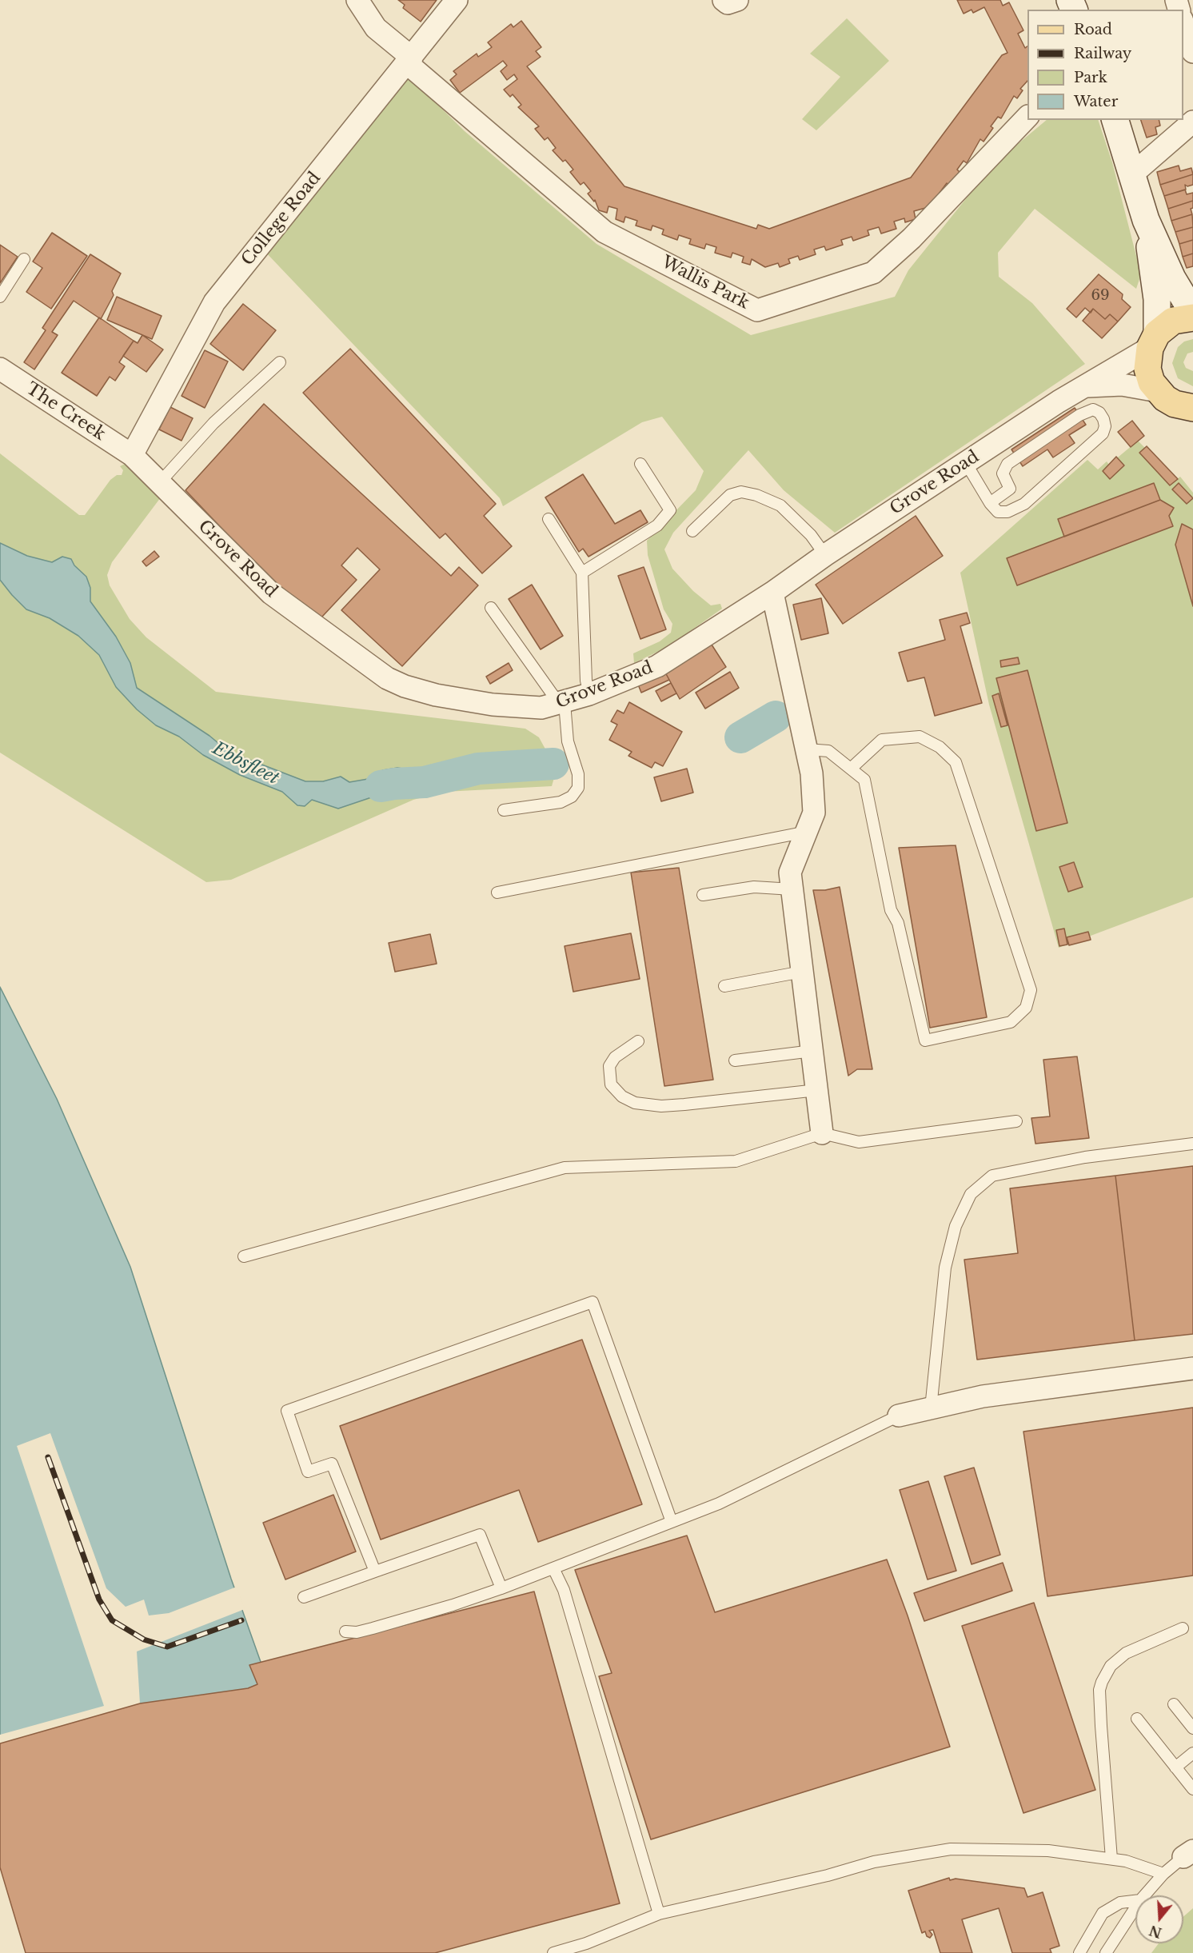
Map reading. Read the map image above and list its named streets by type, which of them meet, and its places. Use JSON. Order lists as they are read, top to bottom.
{
  "streets": {
    "street": [
      "College Road",
      "Wallis Park",
      "The Creek",
      "Grove Road"
    ]
  },
  "crossings": [
    ["College Road", "Wallis Park"],
    ["College Road", "The Creek"],
    ["College Road", "Grove Road"],
    ["The Creek", "Grove Road"]
  ],
  "water": ["Ebbsfleet"],
  "house_numbers": ["69"],
  "legend": [
    "Road",
    "Railway",
    "Park",
    "Water"
  ],
  "north": "bottom"
}
